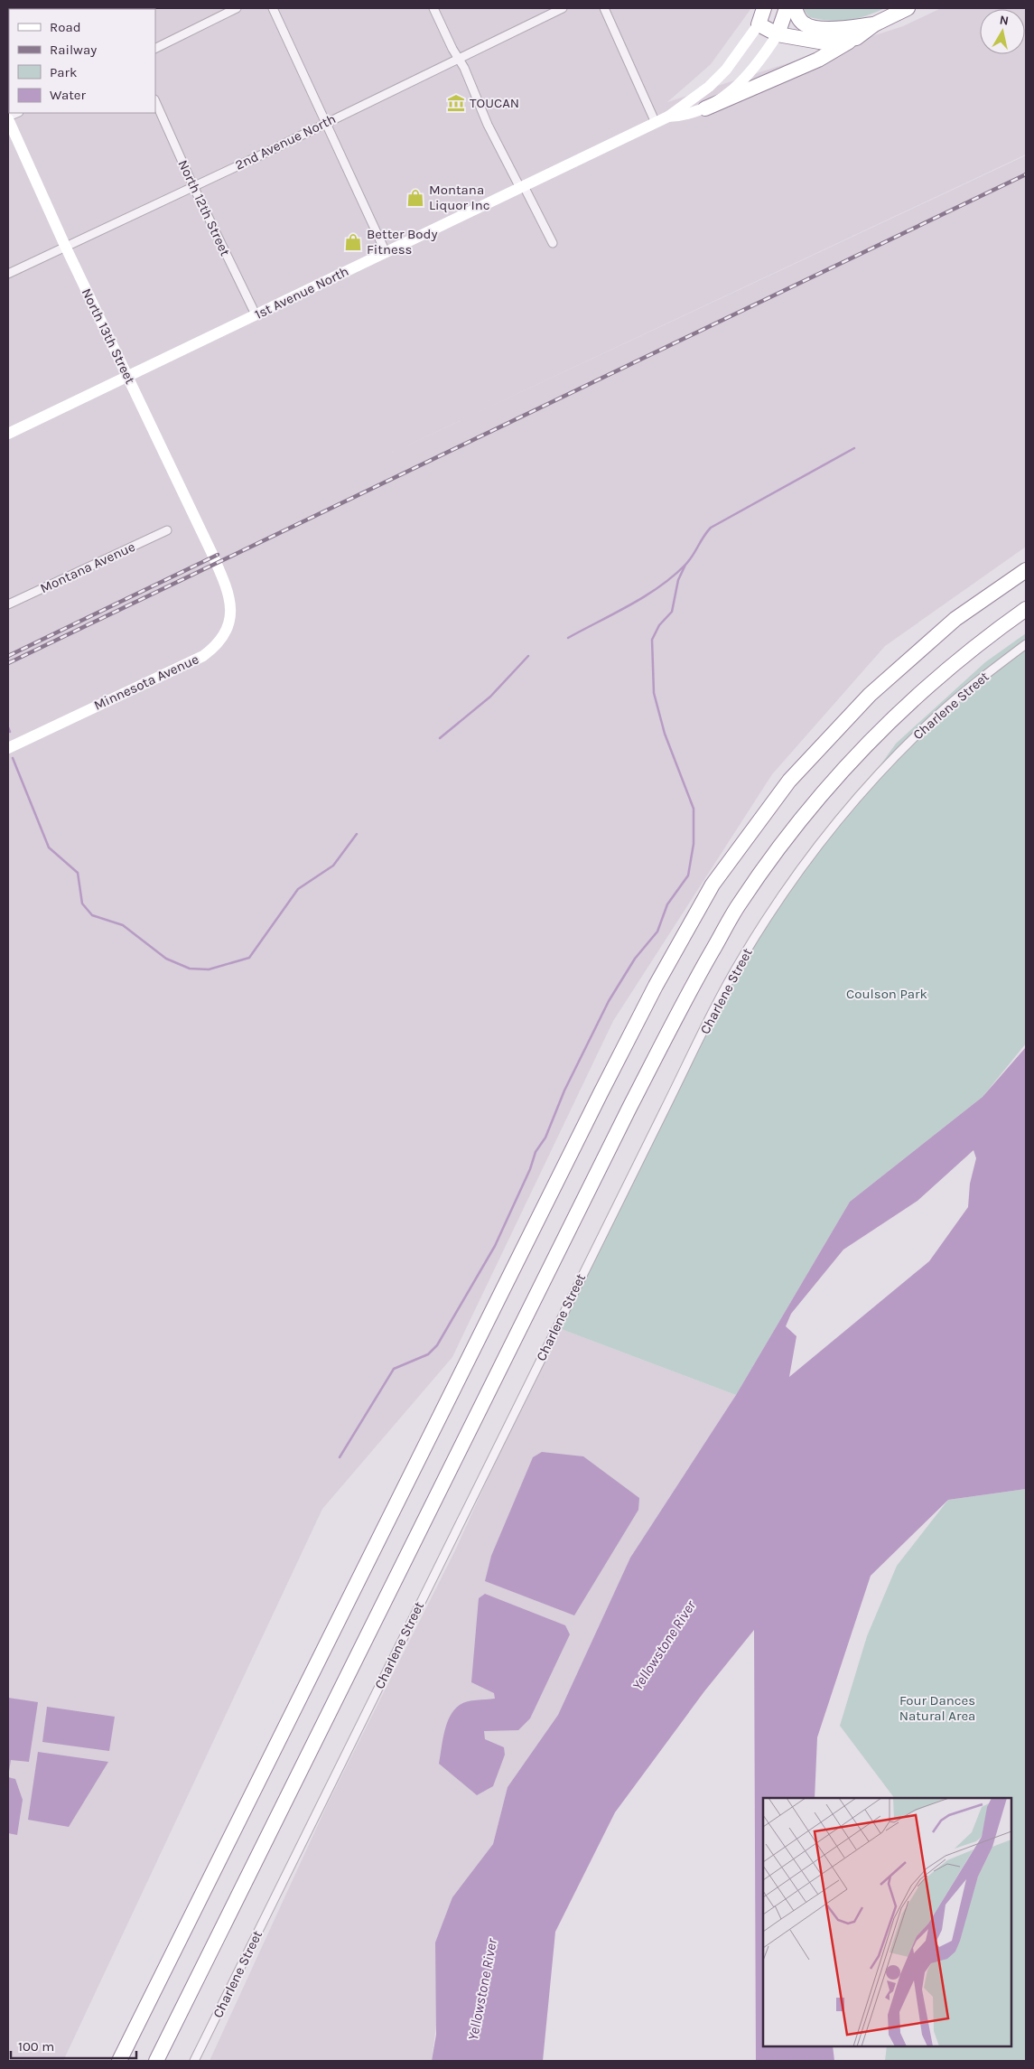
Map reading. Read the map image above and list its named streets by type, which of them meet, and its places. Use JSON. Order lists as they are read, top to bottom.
{
  "streets": {
    "highway": ["1st Avenue North"],
    "main road": ["North 13th Street", "Minnesota Avenue"],
    "street": [
      "2nd Avenue North",
      "North 12th Street",
      "Montana Avenue",
      "Charlene Street"
    ]
  },
  "crossings": [
    ["2nd Avenue North", "North 12th Street"],
    ["2nd Avenue North", "North 13th Street"],
    ["North 12th Street", "1st Avenue North"],
    ["1st Avenue North", "North 13th Street"],
    ["North 13th Street", "Minnesota Avenue"]
  ],
  "water": ["Yellowstone River"],
  "parks": ["Coulson Park", "Four Dances Natural Area"],
  "places": {
    "museum": ["TOUCAN"],
    "shop": ["Montana Liquor Inc", "Better Body Fitness"]
  },
  "legend": [
    "Road",
    "Railway",
    "Park",
    "Water"
  ],
  "scale_bar": "100 m",
  "north": "top"
}
